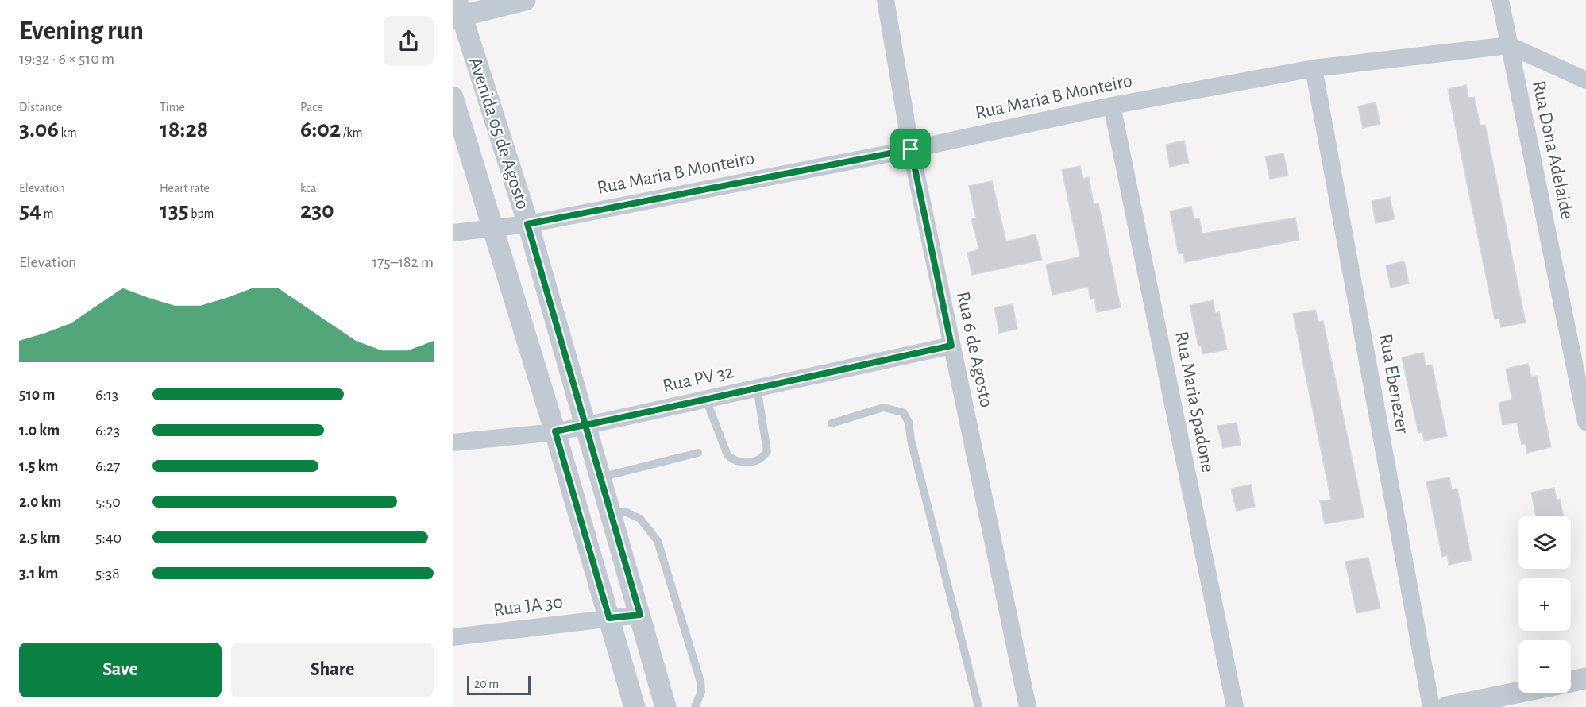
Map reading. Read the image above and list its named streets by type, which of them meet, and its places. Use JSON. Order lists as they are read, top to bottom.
{
  "streets": {
    "street": [
      "Rua Maria B Monteiro",
      "Avenida 05 de Agosto",
      "Rua Dona Adelaide",
      "Rua 6 de Agosto",
      "Rua PV 32",
      "Rua Ebenezer",
      "Rua Maria Spadone",
      "Rua JA 30"
    ]
  },
  "crossings": [
    ["Rua Maria B Monteiro", "Avenida 05 de Agosto"],
    ["Rua Maria B Monteiro", "Rua Dona Adelaide"],
    ["Rua Maria B Monteiro", "Rua 6 de Agosto"],
    ["Rua Maria B Monteiro", "Rua Ebenezer"],
    ["Rua Maria B Monteiro", "Rua Maria Spadone"],
    ["Avenida 05 de Agosto", "Rua PV 32"],
    ["Avenida 05 de Agosto", "Rua JA 30"],
    ["Rua 6 de Agosto", "Rua PV 32"]
  ],
  "scale_bar": "20 m",
  "page": {
    "heading": ["Evening run", "19:32 · 6 × 510 m"],
    "stats": [
      ["Distance", "3.06 km"],
      ["Time", "18:28"],
      ["Pace", "6:02 /km"],
      ["Elevation", "54 m"],
      ["Heart rate", "135 bpm"],
      ["kcal", "230"]
    ],
    "chart": ["Elevation", "175–182 m"],
    "list": [
      {
        "name": "510 m",
        "note": "6:13"
      },
      {
        "name": "1.0 km",
        "note": "6:23"
      },
      {
        "name": "1.5 km",
        "note": "6:27"
      },
      {
        "name": "2.0 km",
        "note": "5:50"
      },
      {
        "name": "2.5 km",
        "note": "5:40"
      },
      {
        "name": "3.1 km",
        "note": "5:38"
      }
    ],
    "map_buttons": ["+", "−"],
    "buttons": ["Save", "Share"],
    "scale": "20 m"
  }
}
